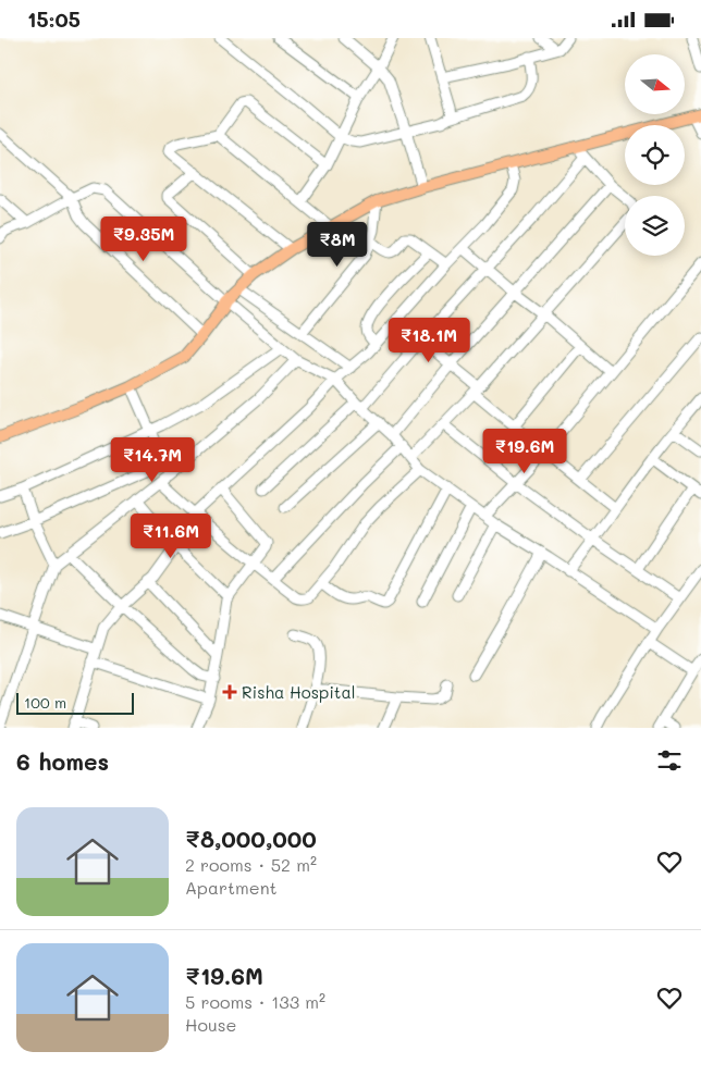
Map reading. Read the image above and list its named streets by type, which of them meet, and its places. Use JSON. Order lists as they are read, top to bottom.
{
  "places": {
    "health": ["Risha Hospital"]
  },
  "scale_bar": "100 m",
  "north": "right",
  "page": {
    "status": "15:05",
    "price": [
      "₹9.35M",
      "₹8M",
      "₹18.1M",
      "₹19.6M",
      "₹14.7M",
      "₹11.6M"
    ],
    "scale": "100 m",
    "heading": "6 homes",
    "list": [
      {
        "name": "₹8,000,000",
        "note": "2 rooms · 52 m² · Apartment"
      },
      {
        "name": "₹19.6M",
        "note": "5 rooms · 133 m² · House"
      }
    ]
  }
}
